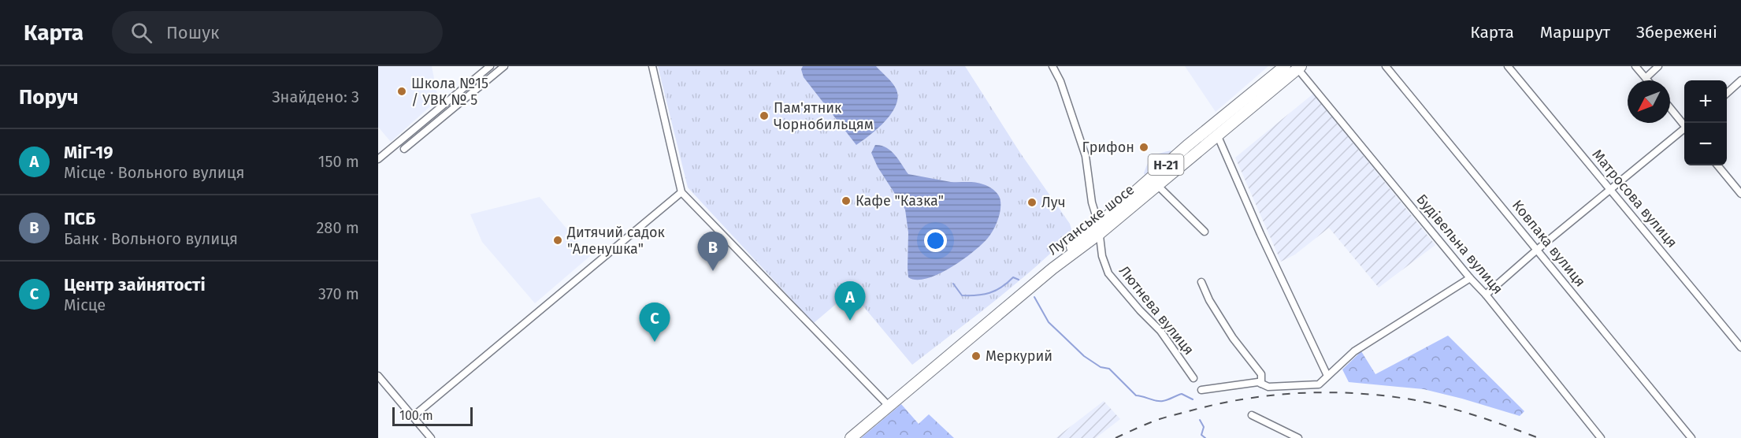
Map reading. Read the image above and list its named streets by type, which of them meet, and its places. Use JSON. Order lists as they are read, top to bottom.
{
  "streets": {
    "main road": ["Н-21", "Луганське шосе"],
    "street": [
      "Матросова вулиця",
      "Ковпака вулиця",
      "Будівельна вулиця",
      "Лютнева вулиця"
    ]
  },
  "crossings": [
    ["Луганське шосе", "Будівельна вулиця"],
    ["Луганське шосе", "Лютнева вулиця"]
  ],
  "places": [
    "Школа №15 / УВК № 5",
    "Пам'ятник Чорнобильцям",
    "Грифон",
    "Кафе \"Казка\"",
    "Луч",
    "Дитячий садок \"Аленушка\"",
    "Меркурий"
  ],
  "scale_bar": "100 m",
  "north": "bottom left",
  "page": {
    "header": "Карта",
    "search": "Пошук",
    "nav": ["Карта", "Маршрут", "Збережені"],
    "heading": ["Поруч", "Знайдено: 3"],
    "map_buttons": ["+", "−"],
    "list": [
      {
        "mark": "A",
        "name": "МіГ-19",
        "note": "Місце · Вольного вулиця",
        "value": "150 m"
      },
      {
        "mark": "B",
        "name": "ПСБ",
        "note": "Банк · Вольного вулиця",
        "value": "280 m"
      },
      {
        "mark": "C",
        "name": "Центр зайнятості",
        "note": "Місце",
        "value": "370 m"
      }
    ],
    "pins": ["B", "A", "C"],
    "scale": "100 m"
  }
}
